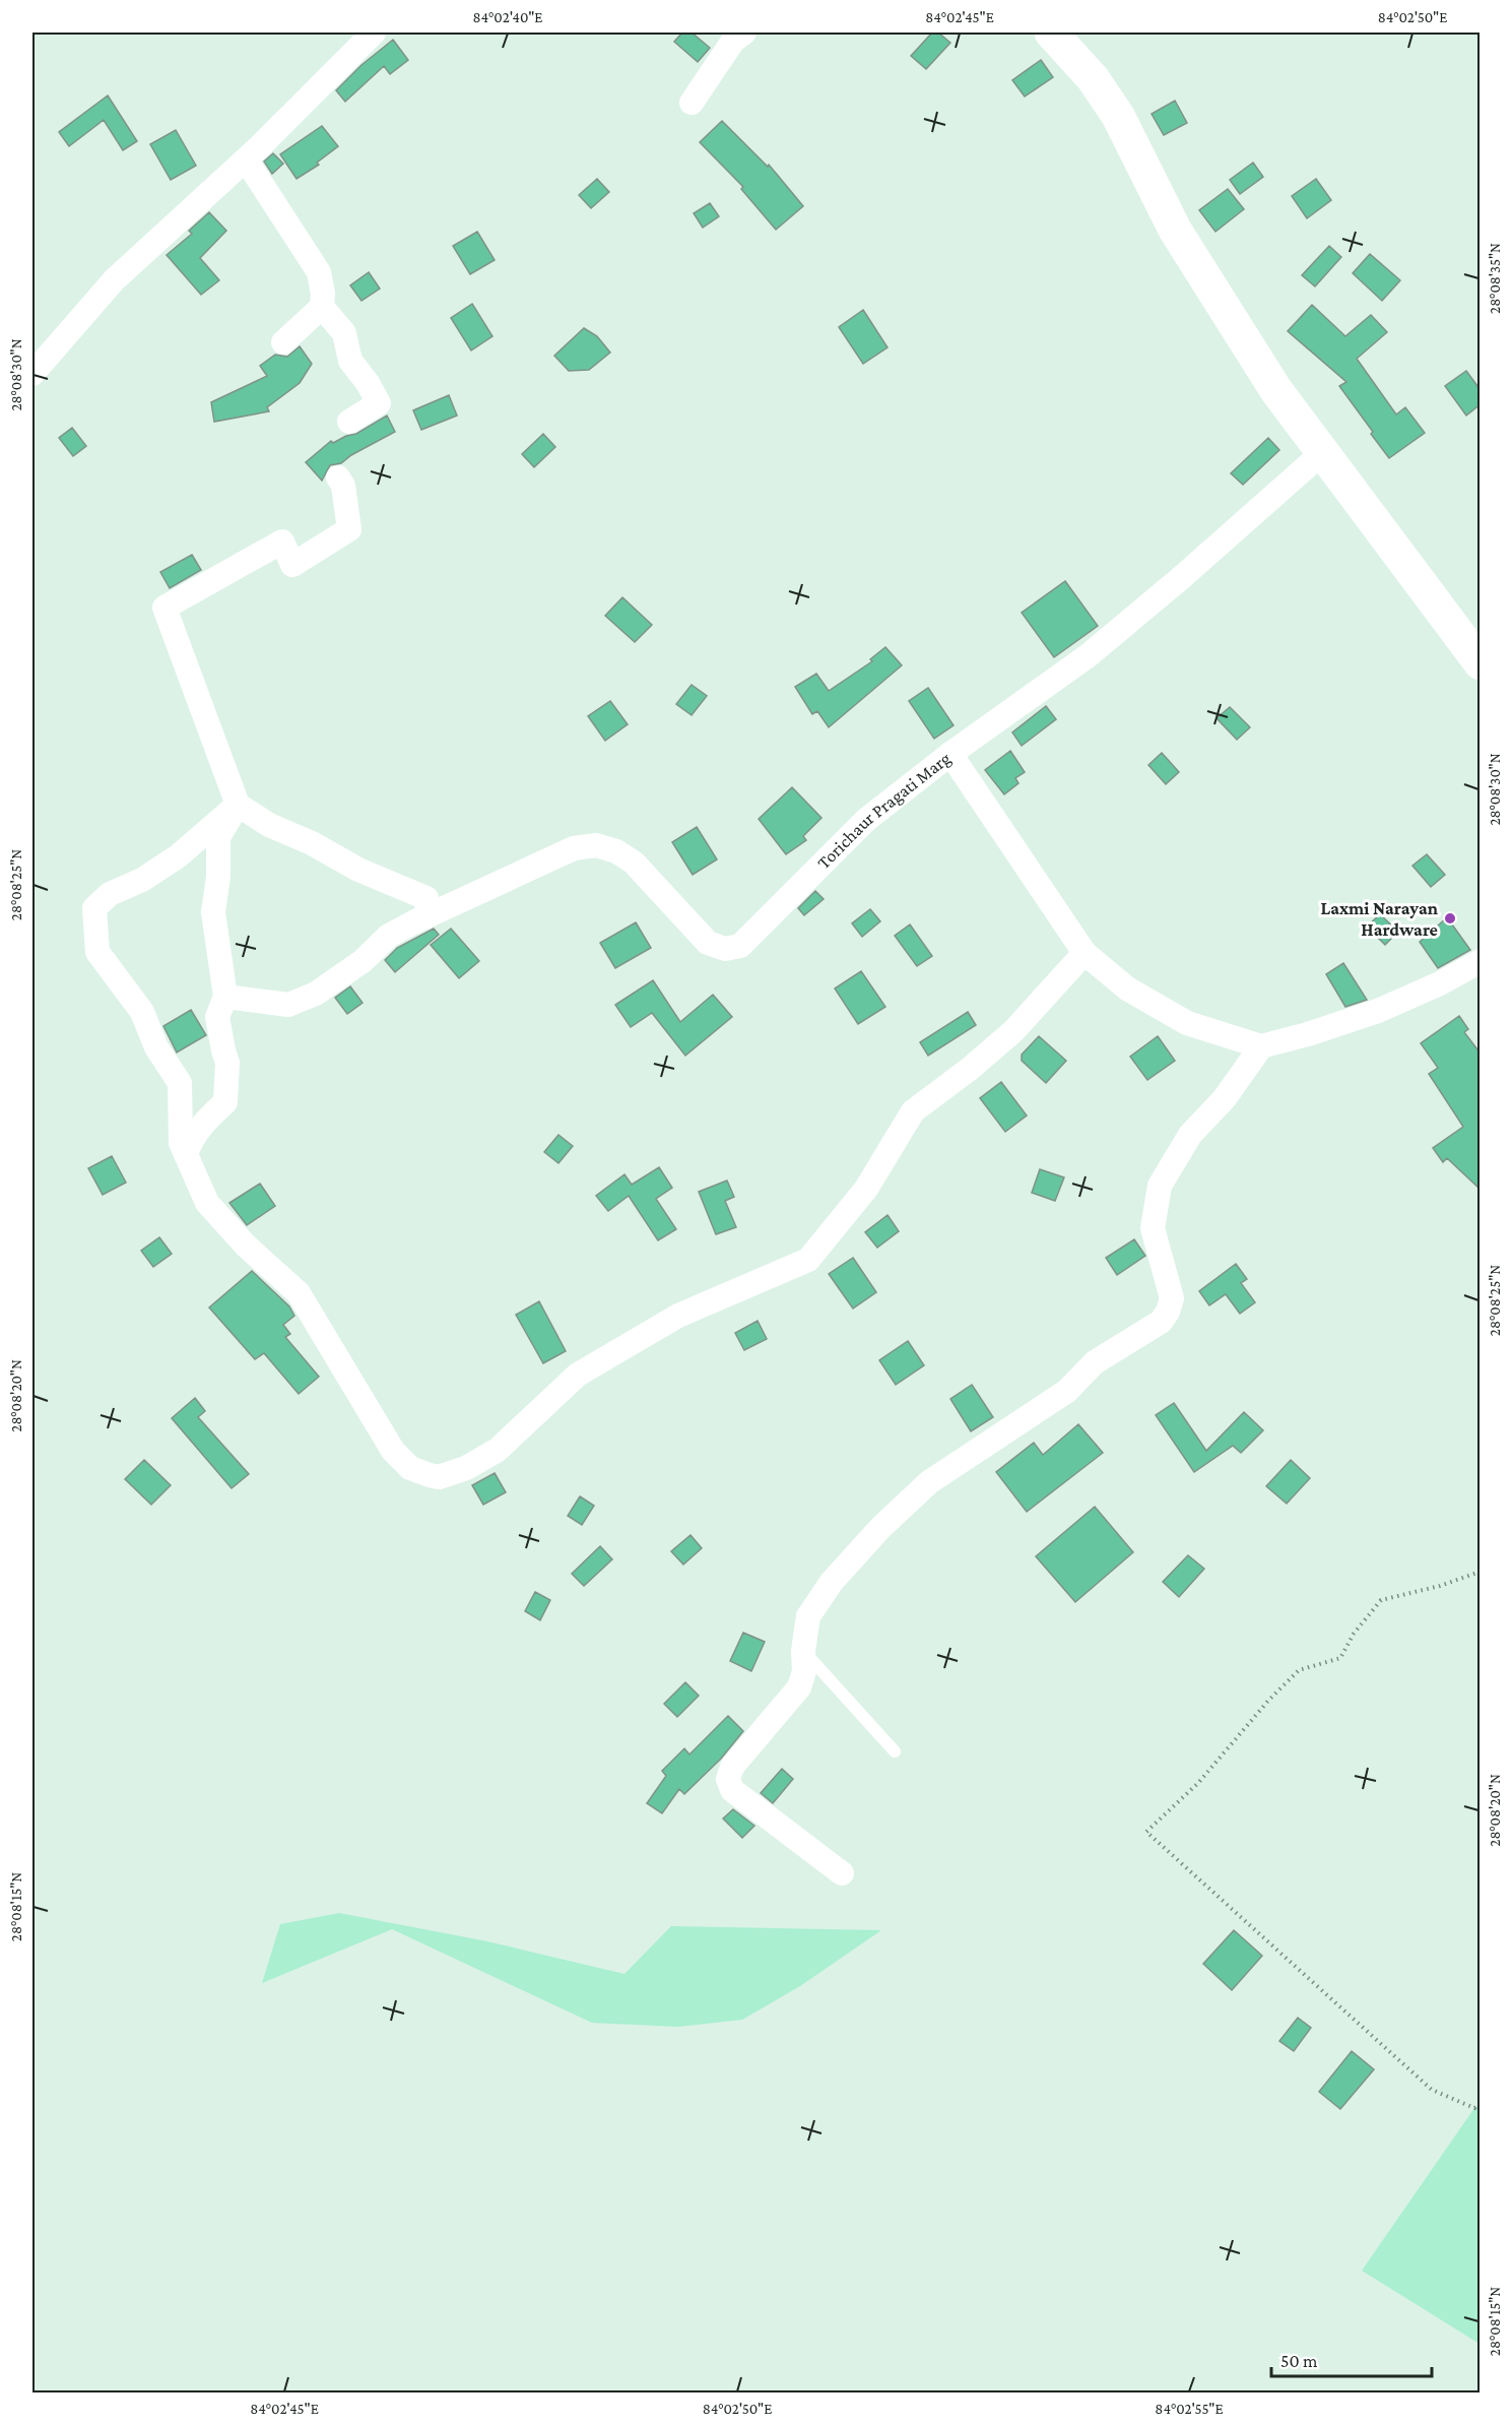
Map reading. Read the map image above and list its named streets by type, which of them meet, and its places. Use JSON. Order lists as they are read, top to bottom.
{
  "streets": {
    "street": ["Torichaur Pragati Marg"]
  },
  "places": ["Laxmi Narayan Hardware"],
  "scale_bar": "50 m",
  "coordinates": [
    "84°02'40\"E",
    "84°02'45\"E",
    "84°02'50\"E",
    "28°08'35\"N",
    "28°08'30\"N",
    "28°08'25\"N",
    "28°08'20\"N",
    "28°08'15\"N",
    "84°02'55\"E"
  ]
}
